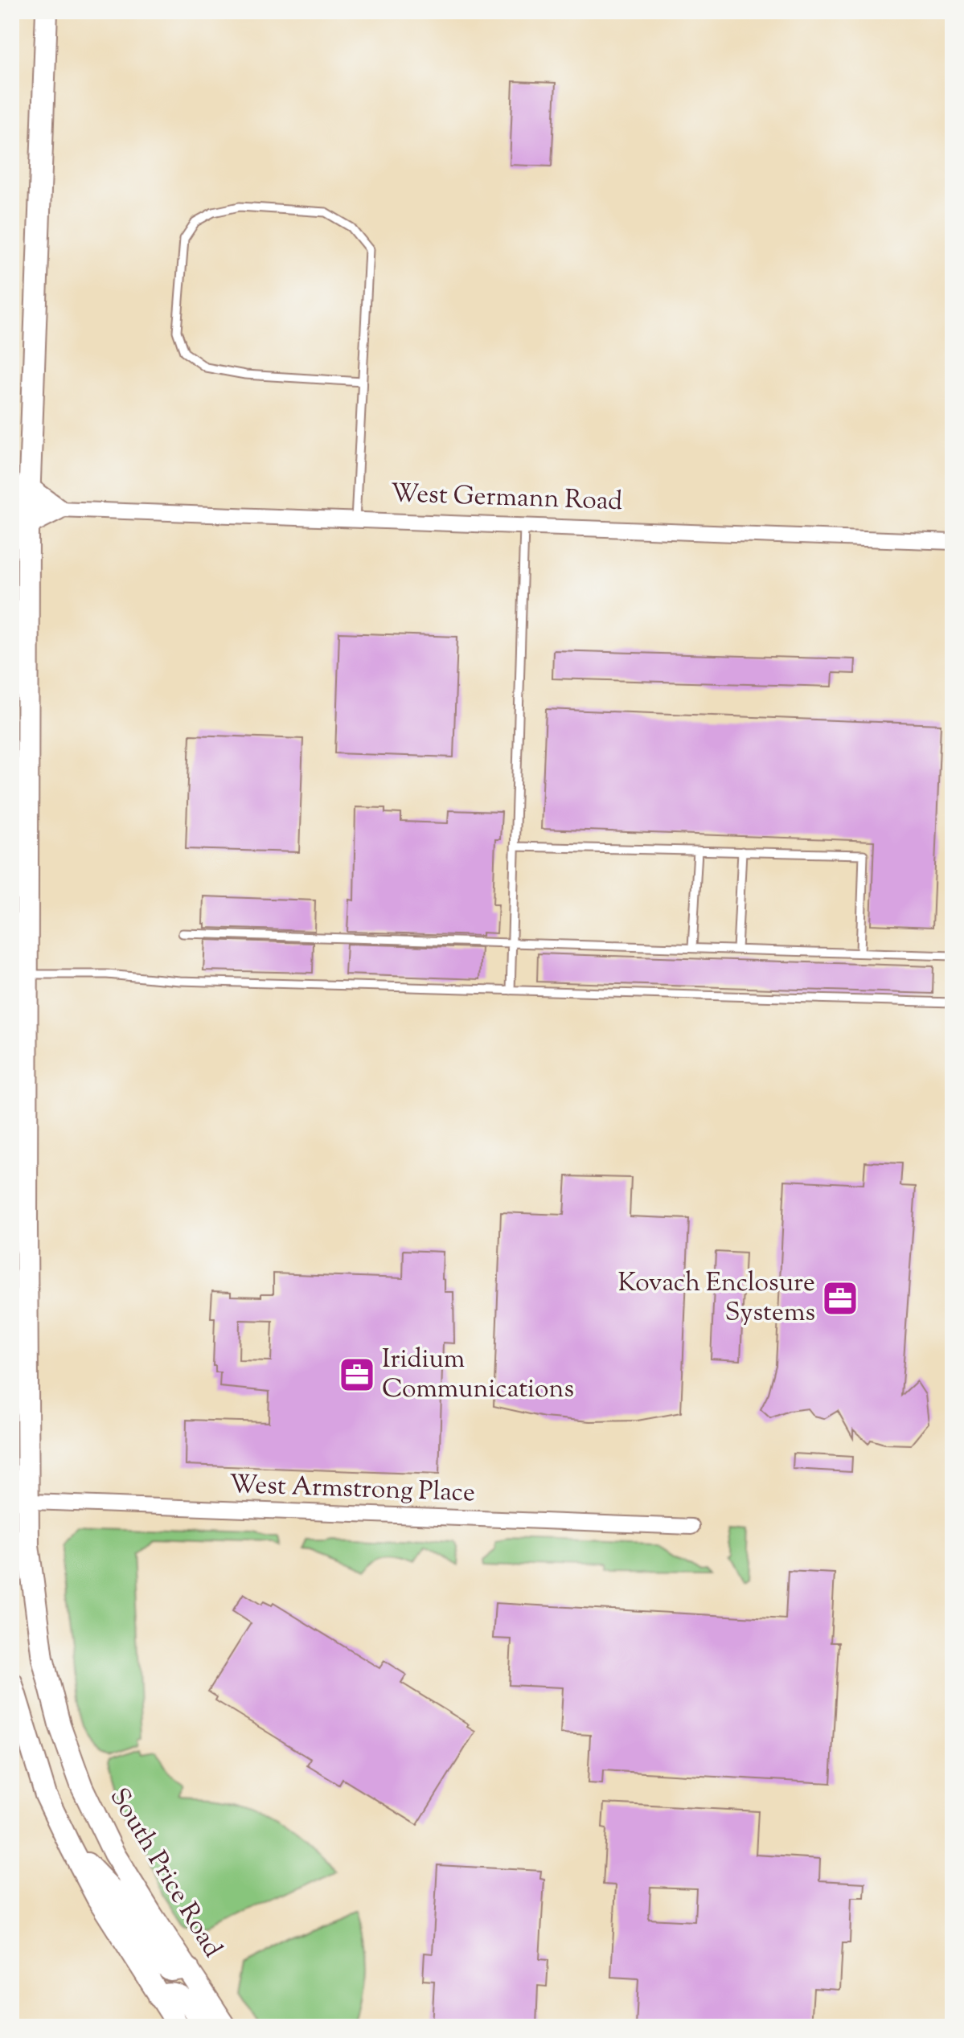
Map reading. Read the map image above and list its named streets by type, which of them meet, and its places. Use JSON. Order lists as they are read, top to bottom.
{
  "streets": {
    "main road": ["West Germann Road", "South Price Road"],
    "street": ["West Armstrong Place"]
  },
  "crossings": [
    ["West Germann Road", "South Price Road"],
    ["West Armstrong Place", "South Price Road"]
  ],
  "places": {
    "office": ["Kovach Enclosure Systems", "Iridium Communications"]
  }
}
